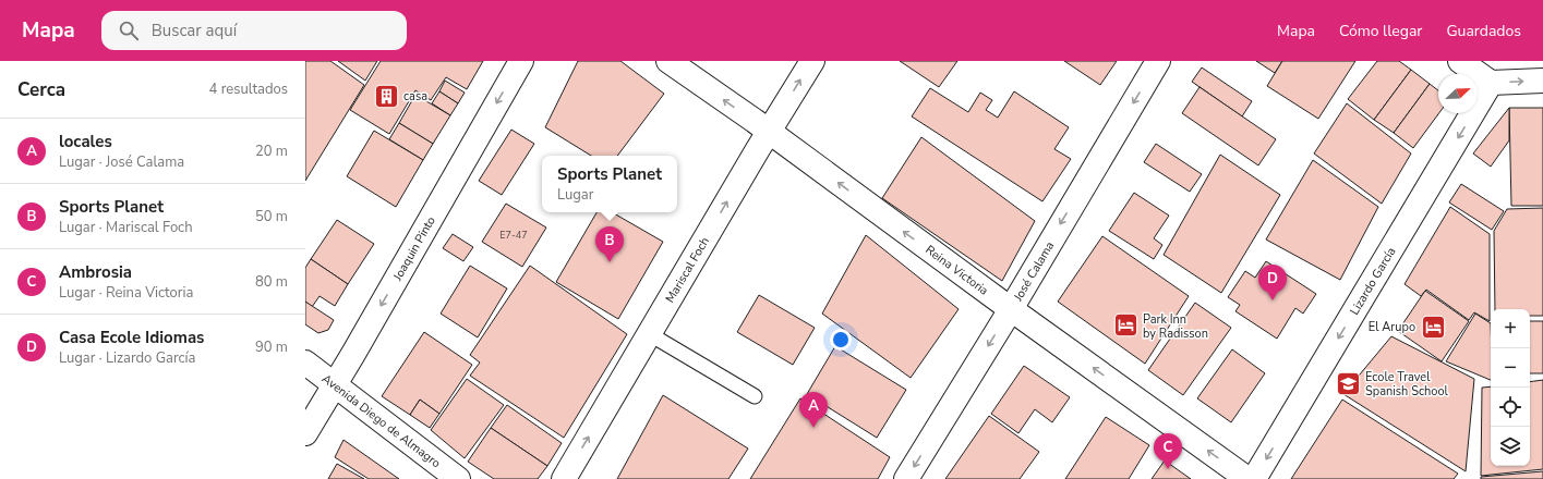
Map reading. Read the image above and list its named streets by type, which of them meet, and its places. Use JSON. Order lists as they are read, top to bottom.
{
  "streets": {
    "street": [
      "Joaquin Pinto",
      "Mariscal Foch",
      "Reina Victoria",
      "José Calama",
      "Lizardo García",
      "Avenida Diego de Almagro"
    ]
  },
  "crossings": [
    ["Joaquin Pinto", "Avenida Diego de Almagro"],
    ["Mariscal Foch", "Reina Victoria"],
    ["Reina Victoria", "José Calama"]
  ],
  "one_way": [
    "Joaquin Pinto",
    "Mariscal Foch",
    "Reina Victoria",
    "José Calama",
    "Lizardo García"
  ],
  "places": {
    "building": ["casa"],
    "hotel": ["Park Inn by Radisson", "El Arupo"],
    "school or university": ["Ecole Travel Spanish School"]
  },
  "house_numbers": ["E7-47"],
  "north": "top right",
  "page": {
    "header": "Mapa",
    "search": "Buscar aquí",
    "nav": ["Mapa", "Cómo llegar", "Guardados"],
    "heading": ["Cerca", "4 resultados"],
    "list": [
      {
        "mark": "A",
        "name": "locales",
        "note": "Lugar · José Calama",
        "value": "20 m"
      },
      {
        "mark": "B",
        "name": "Sports Planet",
        "note": "Lugar · Mariscal Foch",
        "value": "50 m"
      },
      {
        "mark": "C",
        "name": "Ambrosia",
        "note": "Lugar · Reina Victoria",
        "value": "80 m"
      },
      {
        "mark": "D",
        "name": "Casa Ecole Idiomas",
        "note": "Lugar · Lizardo García",
        "value": "90 m"
      }
    ],
    "popup": ["Sports Planet", "Lugar"],
    "pins": [
      "B",
      "D",
      "A",
      "C"
    ],
    "map_buttons": ["+", "−"]
  }
}
